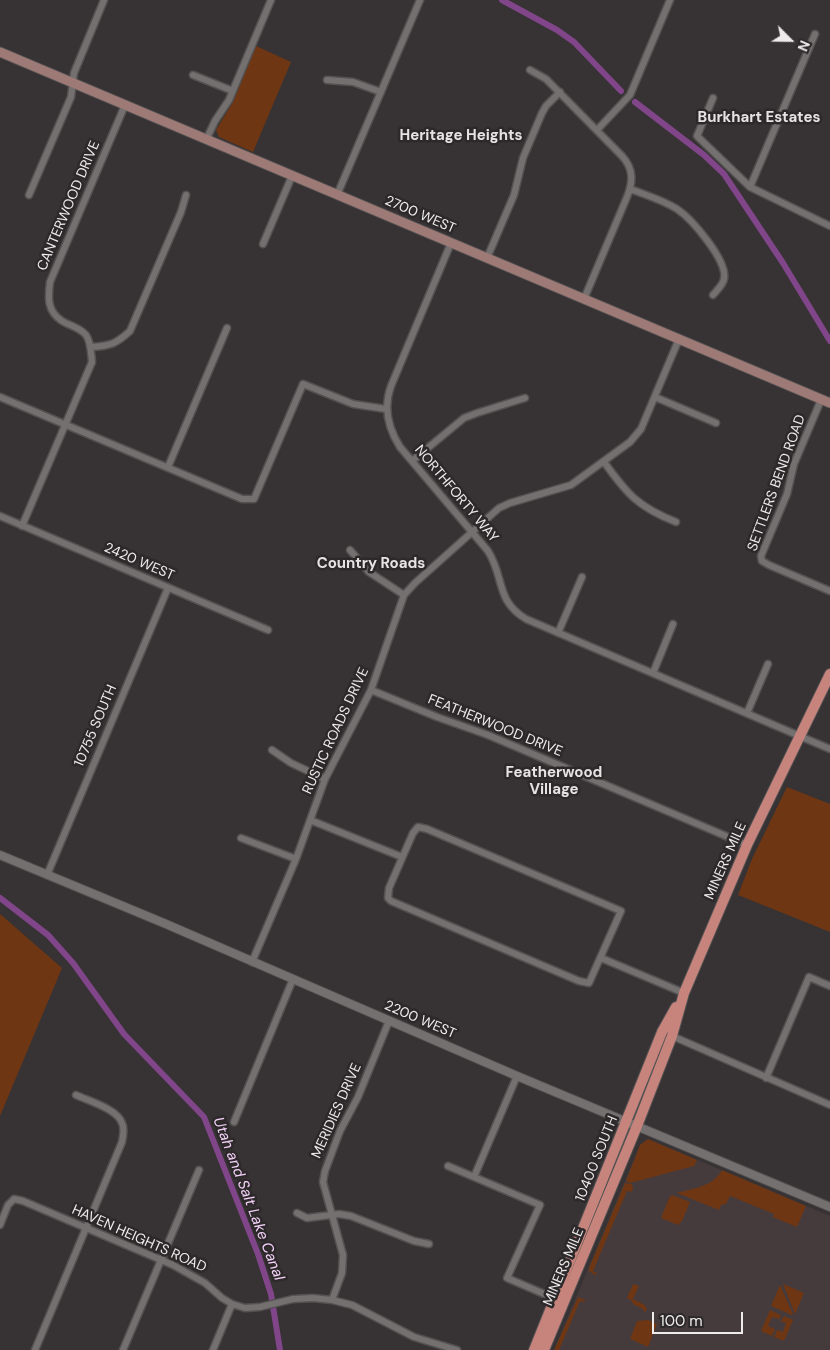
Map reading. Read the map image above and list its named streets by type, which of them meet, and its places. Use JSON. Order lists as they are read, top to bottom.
{
  "streets": {
    "main road": ["2700 WEST", "MINERS MILE", "10400 SOUTH"],
    "street": [
      "CANTERWOOD DRIVE",
      "SETTLERS BEND ROAD",
      "NORTHFORTY WAY",
      "2420 WEST",
      "10755 SOUTH",
      "FEATHERWOOD DRIVE",
      "RUSTIC ROADS DRIVE",
      "2200 WEST",
      "MERIDIES DRIVE",
      "HAVEN HEIGHTS ROAD"
    ]
  },
  "crossings": [
    ["CANTERWOOD DRIVE", "2700 WEST"],
    ["2700 WEST", "SETTLERS BEND ROAD"],
    ["2700 WEST", "NORTHFORTY WAY"],
    ["2700 WEST", "RUSTIC ROADS DRIVE"],
    ["NORTHFORTY WAY", "RUSTIC ROADS DRIVE"],
    ["NORTHFORTY WAY", "MINERS MILE"],
    ["2420 WEST", "10755 SOUTH"],
    ["10755 SOUTH", "2200 WEST"],
    ["FEATHERWOOD DRIVE", "RUSTIC ROADS DRIVE"],
    ["FEATHERWOOD DRIVE", "MINERS MILE"],
    ["RUSTIC ROADS DRIVE", "2200 WEST"],
    ["MINERS MILE", "10400 SOUTH"],
    ["2200 WEST", "MERIDIES DRIVE"],
    ["2200 WEST", "10400 SOUTH"]
  ],
  "districts": [
    "Burkhart Estates",
    "Heritage Heights",
    "Country Roads",
    "Featherwood Village"
  ],
  "water": ["Utah and Salt Lake Canal"],
  "scale_bar": "100 m",
  "north": "bottom right"
}
